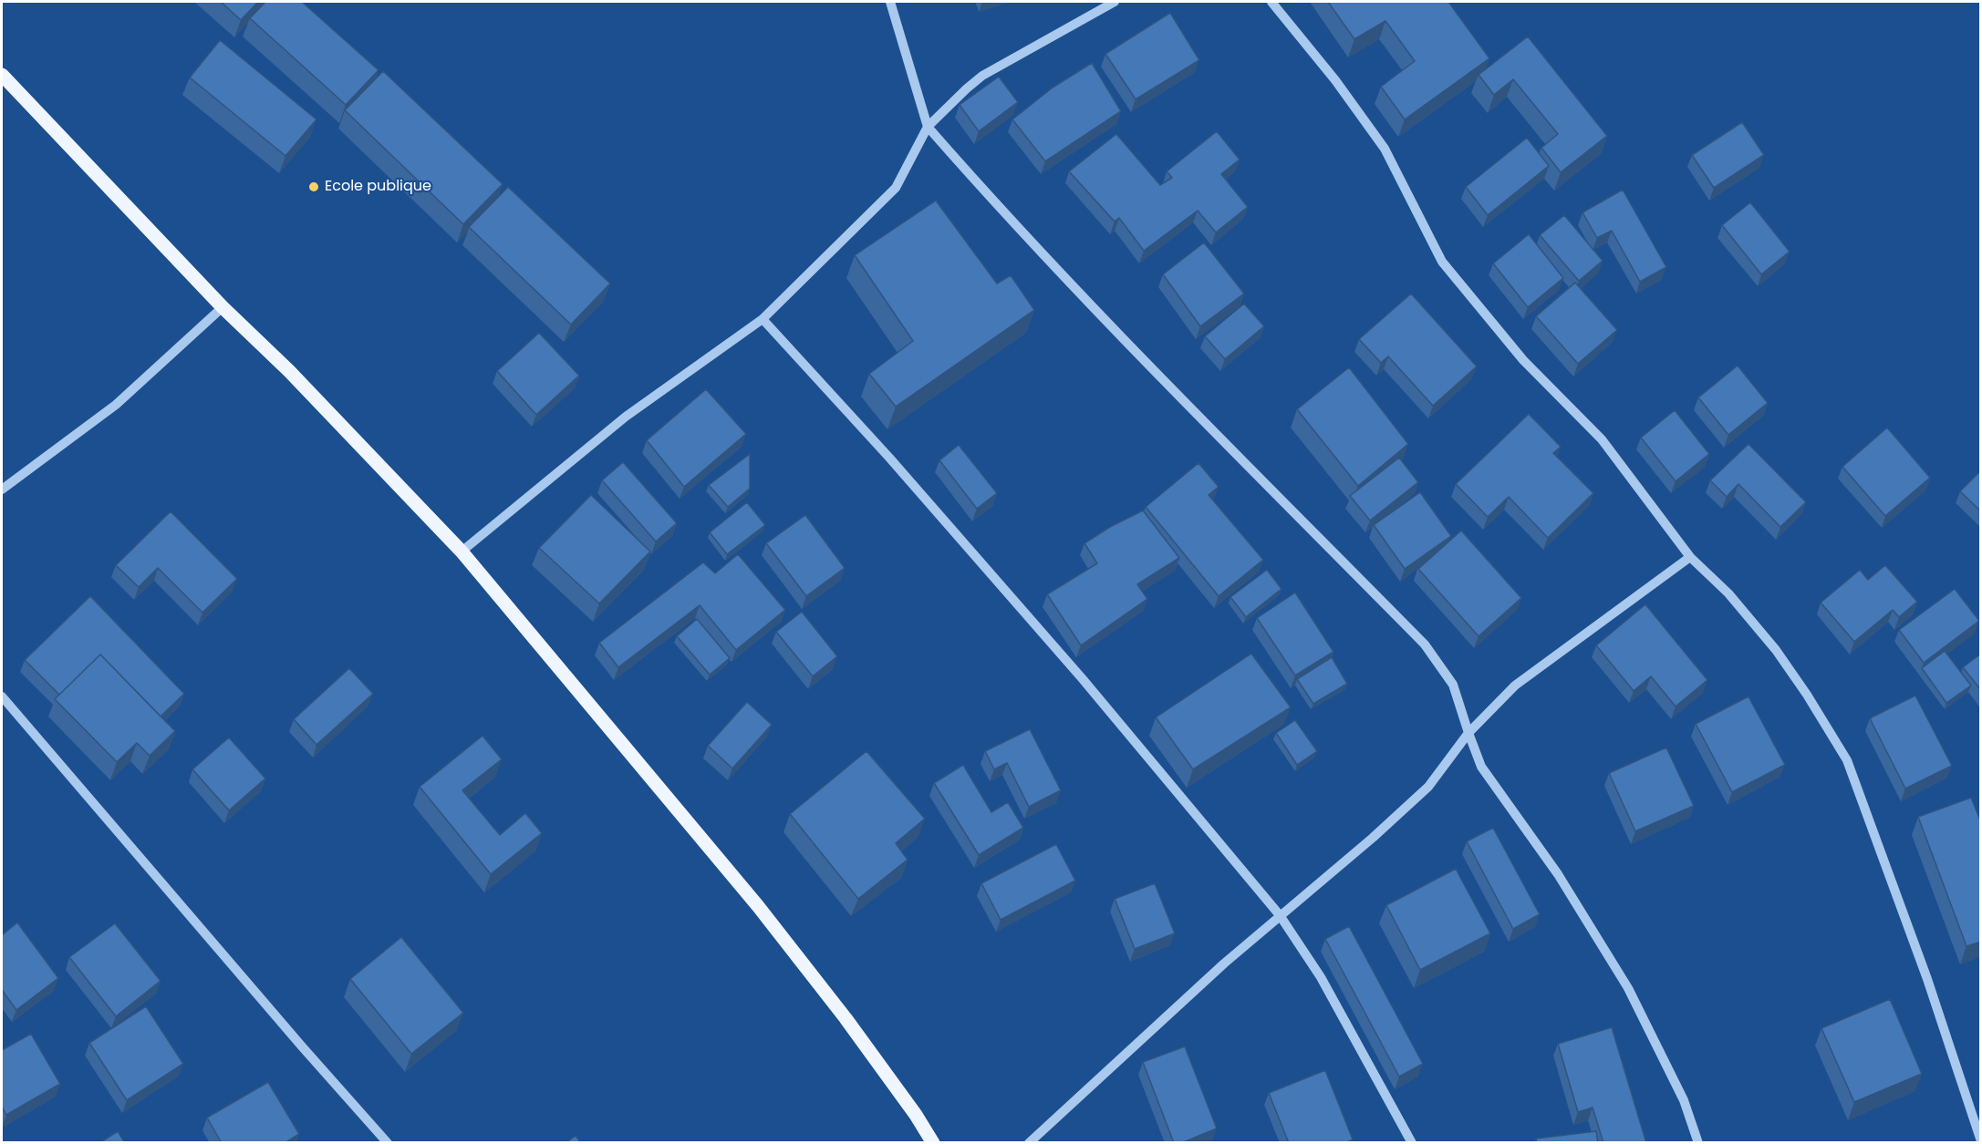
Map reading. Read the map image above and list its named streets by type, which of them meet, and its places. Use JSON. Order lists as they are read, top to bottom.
{
  "places": ["Ecole publique"]
}
